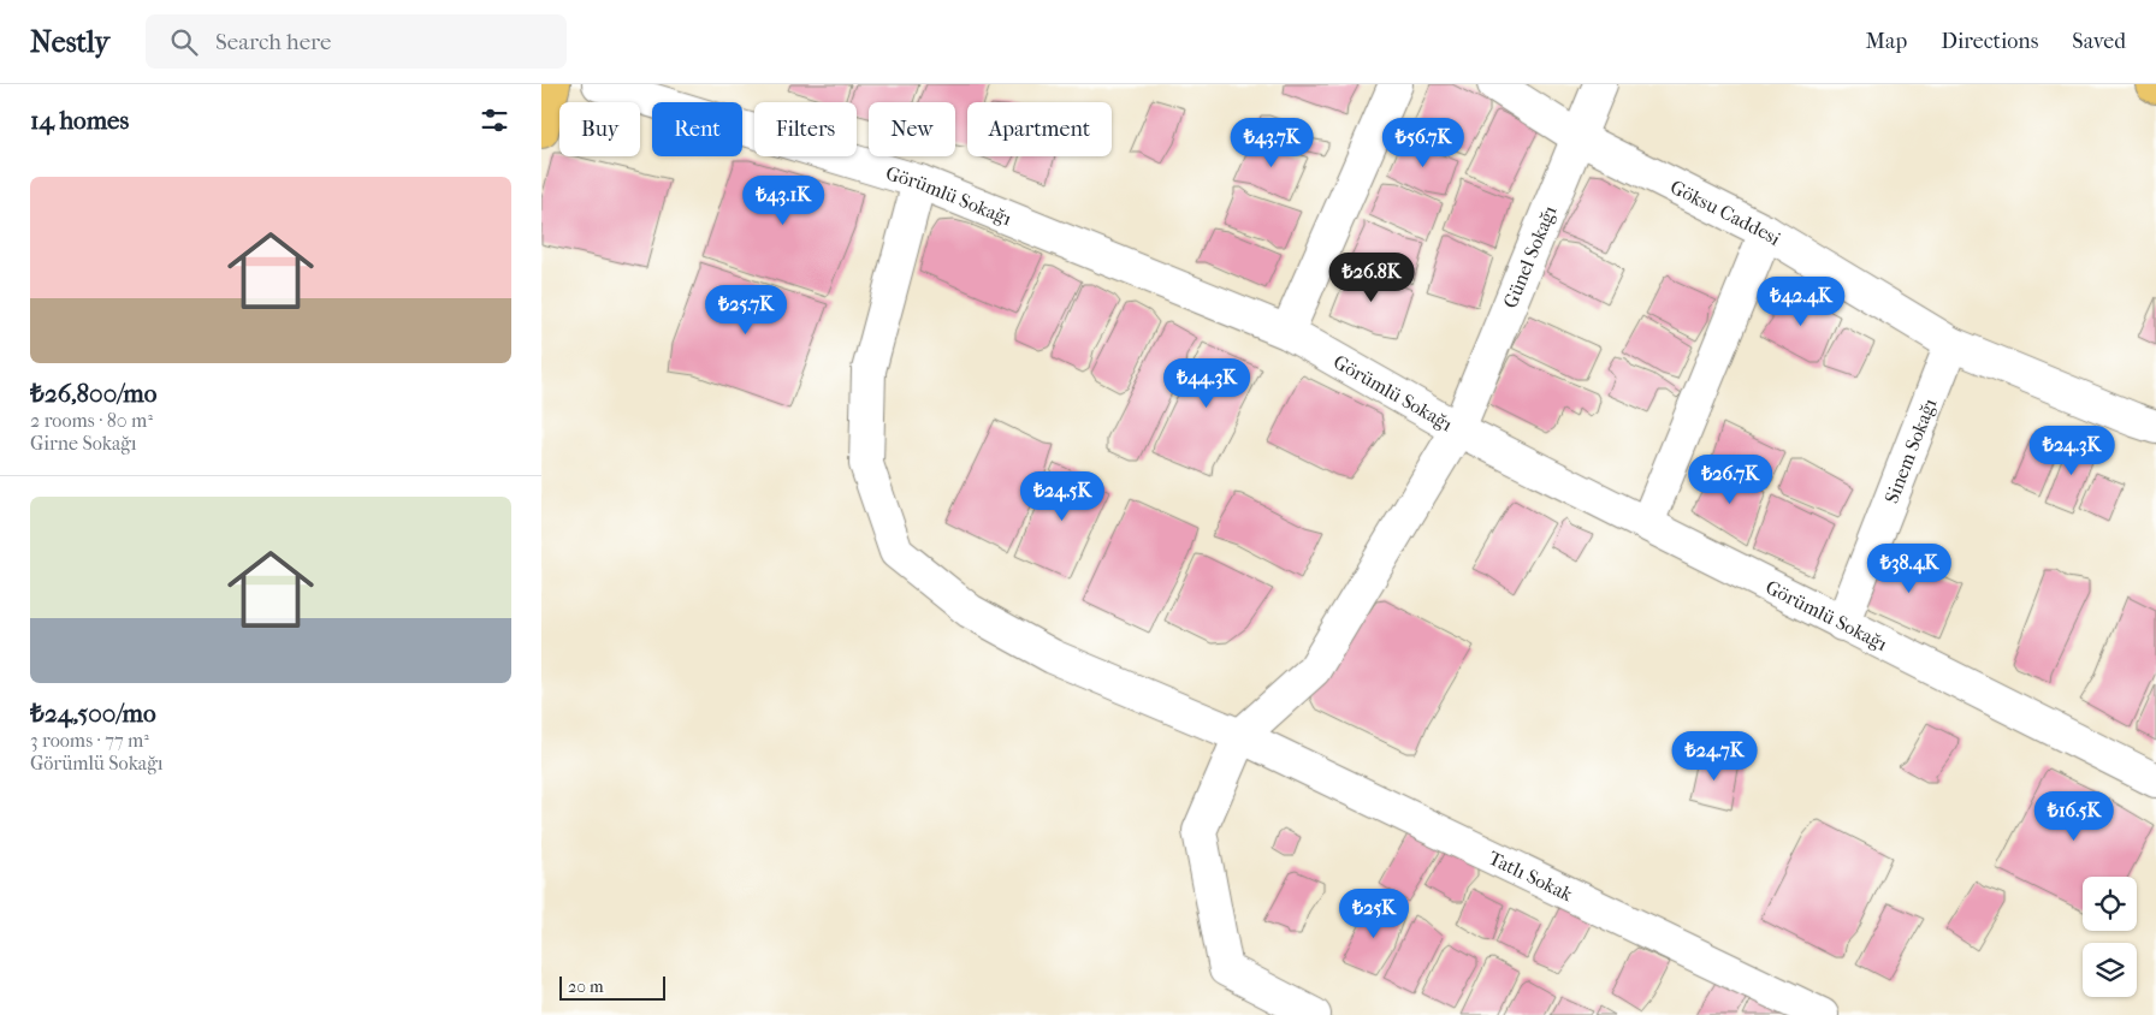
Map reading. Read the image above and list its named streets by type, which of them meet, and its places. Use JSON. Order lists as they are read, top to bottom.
{
  "streets": {
    "street": [
      "Görümlü Sokağı",
      "Göksu Caddesi",
      "Günel Sokağı",
      "Sinem Sokağı",
      "Tatlı Sokak"
    ]
  },
  "crossings": [
    ["Görümlü Sokağı", "Günel Sokağı"],
    ["Görümlü Sokağı", "Sinem Sokağı"],
    ["Görümlü Sokağı", "Tatlı Sokak"],
    ["Göksu Caddesi", "Günel Sokağı"],
    ["Göksu Caddesi", "Sinem Sokağı"],
    ["Günel Sokağı", "Tatlı Sokak"]
  ],
  "scale_bar": "20 m",
  "page": {
    "header": "Nestly",
    "search": "Search here",
    "nav": ["Map", "Directions", "Saved"],
    "heading": "14 homes",
    "chip": [
      "Buy",
      "Rent",
      "Filters",
      "New",
      "Apartment"
    ],
    "price": [
      "₺43.7K",
      "₺56.7K",
      "₺43.1K",
      "₺26.8K",
      "₺42.4K",
      "₺25.7K",
      "₺44.3K",
      "₺24.3K",
      "₺26.7K",
      "₺24.5K",
      "₺38.4K",
      "₺24.7K",
      "₺16.5K",
      "₺25K"
    ],
    "list": [
      {
        "name": "₺26,800/mo",
        "note": "2 rooms · 80 m² · Girne Sokağı"
      },
      {
        "name": "₺24,500/mo",
        "note": "3 rooms · 77 m² · Görümlü Sokağı"
      }
    ],
    "scale": "20 m"
  }
}
